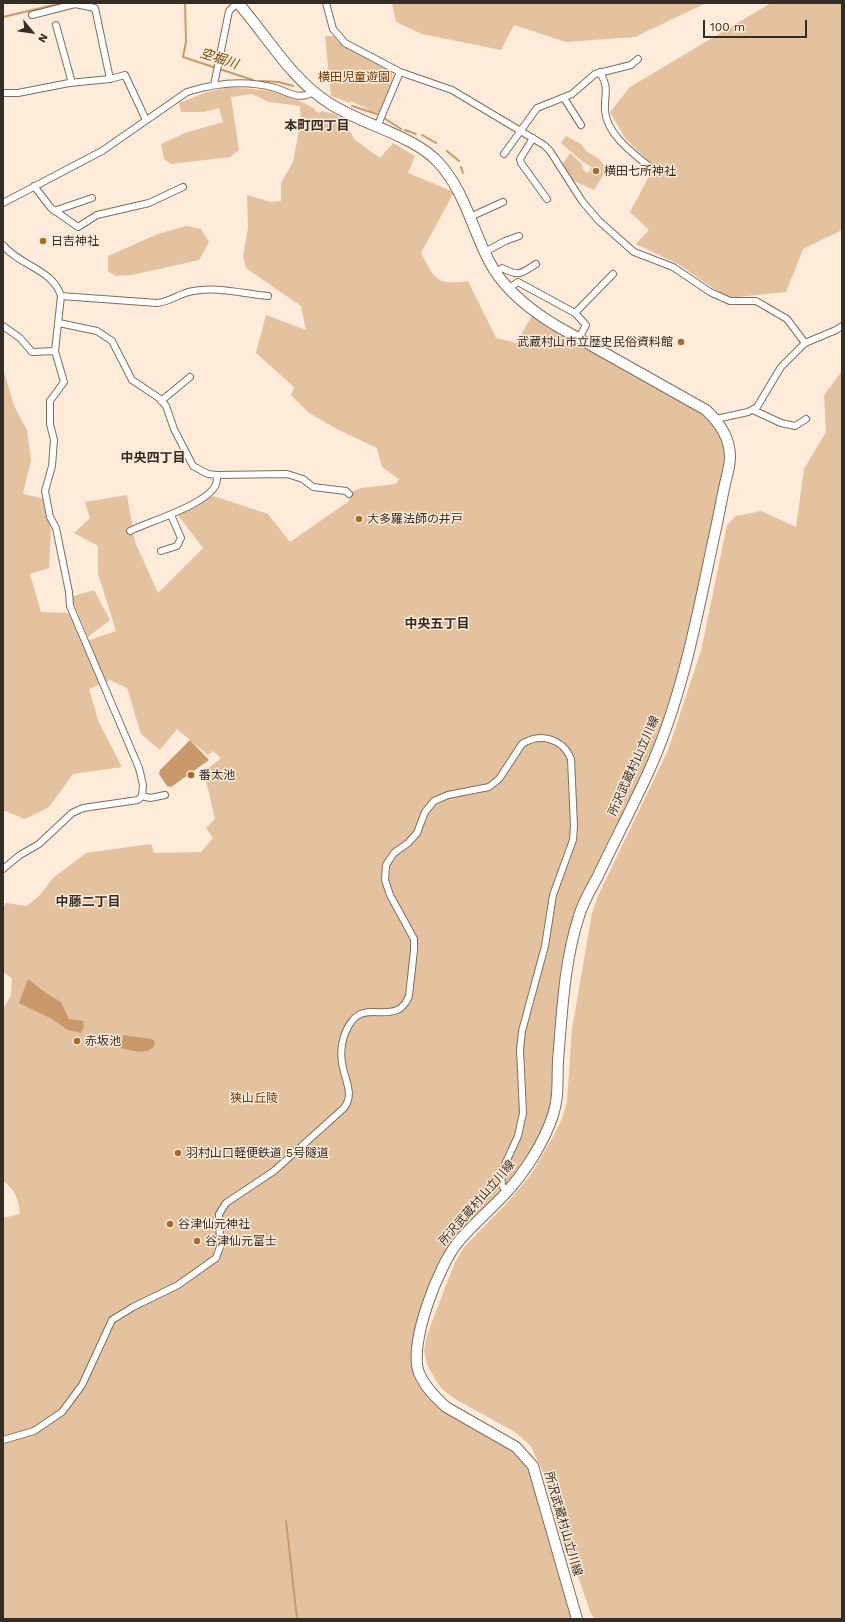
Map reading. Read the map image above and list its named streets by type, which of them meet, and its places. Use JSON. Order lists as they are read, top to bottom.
{
  "streets": {
    "main road": ["所沢武蔵村山立川線"]
  },
  "districts": [
    "本町四丁目",
    "中央四丁目",
    "中央五丁目",
    "中藤二丁目"
  ],
  "water": ["空堀川"],
  "parks": ["横田児童遊園", "狭山丘陵"],
  "places": [
    "横田七所神社",
    "日吉神社",
    "武蔵村山市立歴史民俗資料館",
    "大多羅法師の井戸",
    "番太池",
    "赤坂池",
    "羽村山口軽便鉄道 5号隧道",
    "谷津仙元神社",
    "谷津仙元富士"
  ],
  "scale_bar": "100 m",
  "north": "bottom right"
}
